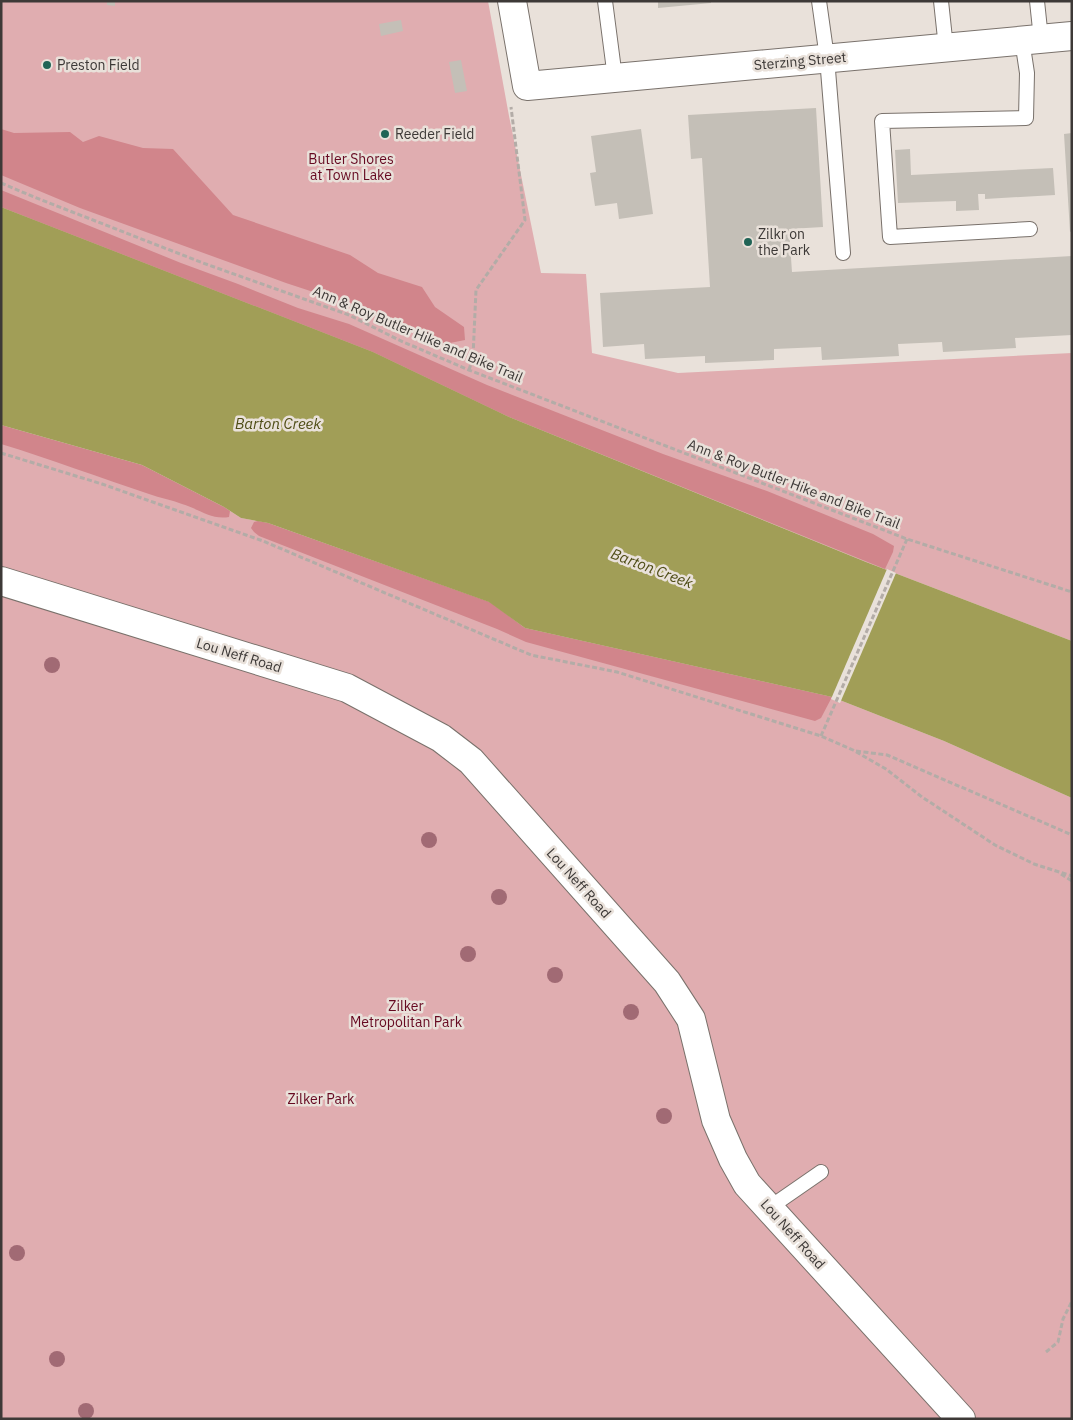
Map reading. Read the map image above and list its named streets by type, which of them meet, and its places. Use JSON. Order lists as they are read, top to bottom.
{
  "streets": {
    "street": ["Sterzing Street", "Lou Neff Road"],
    "path": ["Ann & Roy Butler Hike and Bike Trail"]
  },
  "water": ["Barton Creek"],
  "parks": ["Butler Shores at Town Lake", "Zilker Metropolitan Park", "Zilker Park"],
  "places": ["Preston Field", "Reeder Field", "Zilkr on the Park"]
}
